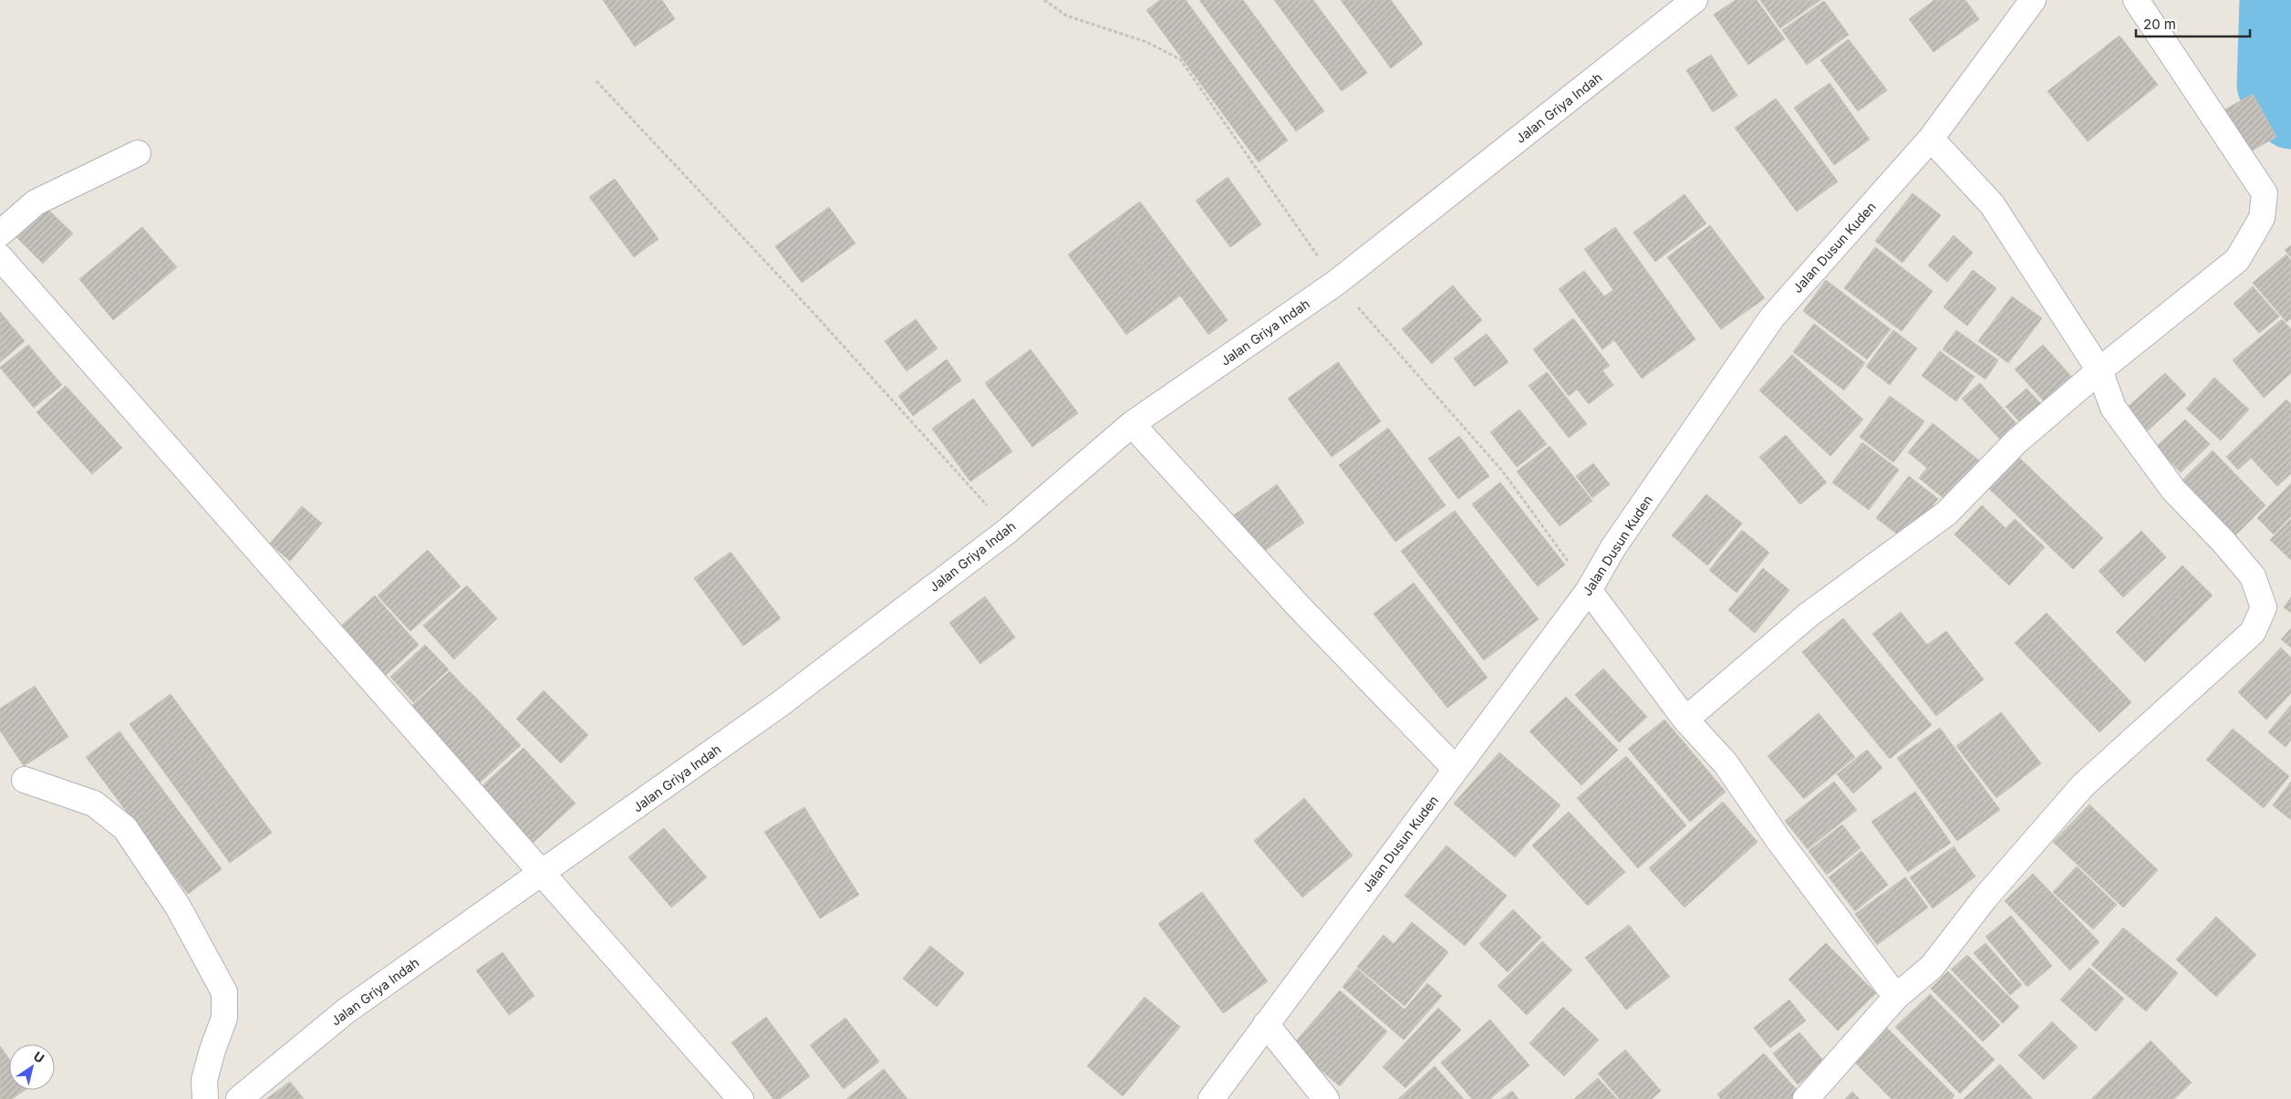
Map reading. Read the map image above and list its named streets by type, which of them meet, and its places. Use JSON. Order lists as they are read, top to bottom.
{
  "streets": {
    "street": ["Jalan Griya Indah", "Jalan Dusun Kuden"]
  },
  "scale_bar": "20 m",
  "north": "top right"
}
